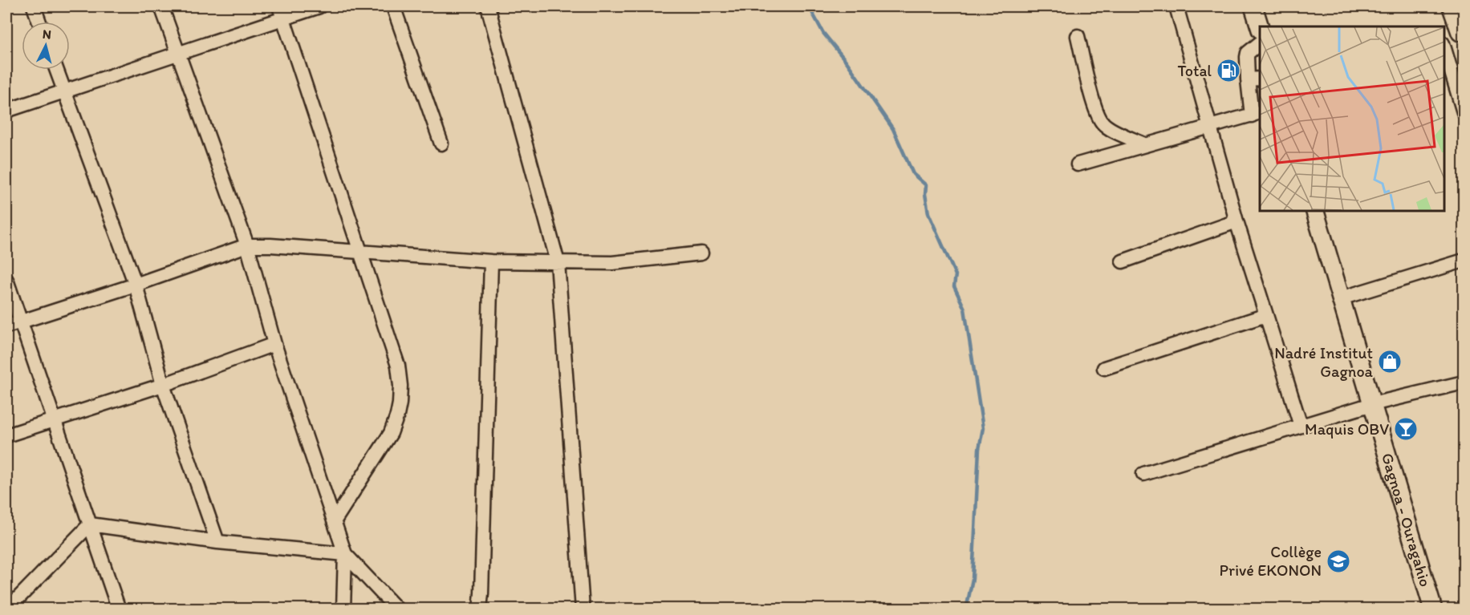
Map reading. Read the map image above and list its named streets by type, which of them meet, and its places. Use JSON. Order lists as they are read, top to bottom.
{
  "streets": {
    "main road": ["Gagnoa - Ouragahio"]
  },
  "places": {
    "fuel station": ["Total"],
    "shop": ["Nadré Institut Gagnoa"],
    "bar": ["Maquis OBV"],
    "school or university": ["Collège Privé EKONON"]
  },
  "north": "top"
}
